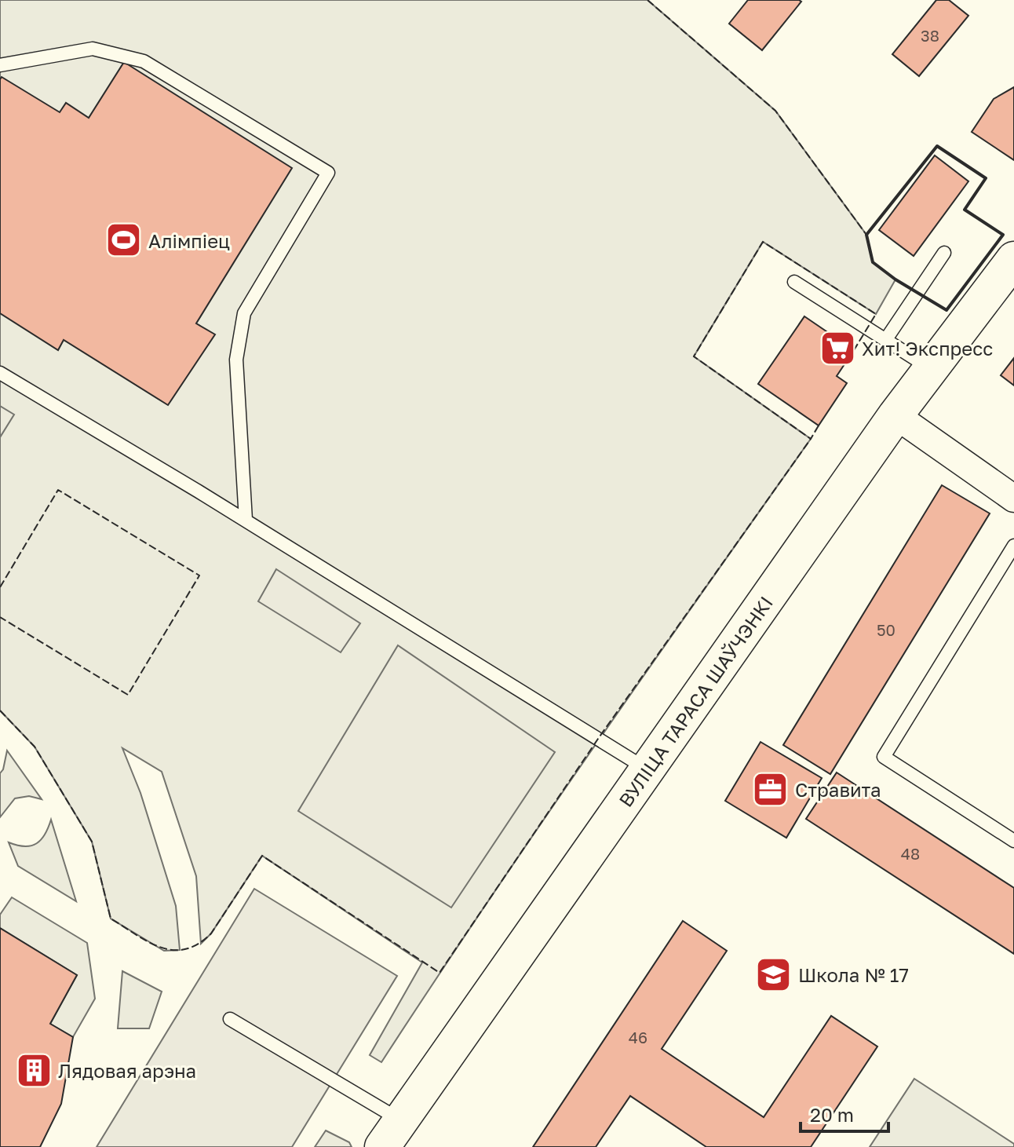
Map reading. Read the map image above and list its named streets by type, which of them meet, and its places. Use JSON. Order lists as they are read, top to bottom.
{
  "streets": {
    "street": ["ВУЛІЦА ТАРАСА ШАЎЧЭНКІ"]
  },
  "places": {
    "sports": ["Алімпіец"],
    "supermarket": ["Хит! Экспресс"],
    "office": ["Стравита"],
    "school or university": ["Школа № 17"],
    "building": ["Лядовая арэна"]
  },
  "house_numbers": [
    "38",
    "50",
    "48",
    "46"
  ],
  "scale_bar": "20 m"
}
